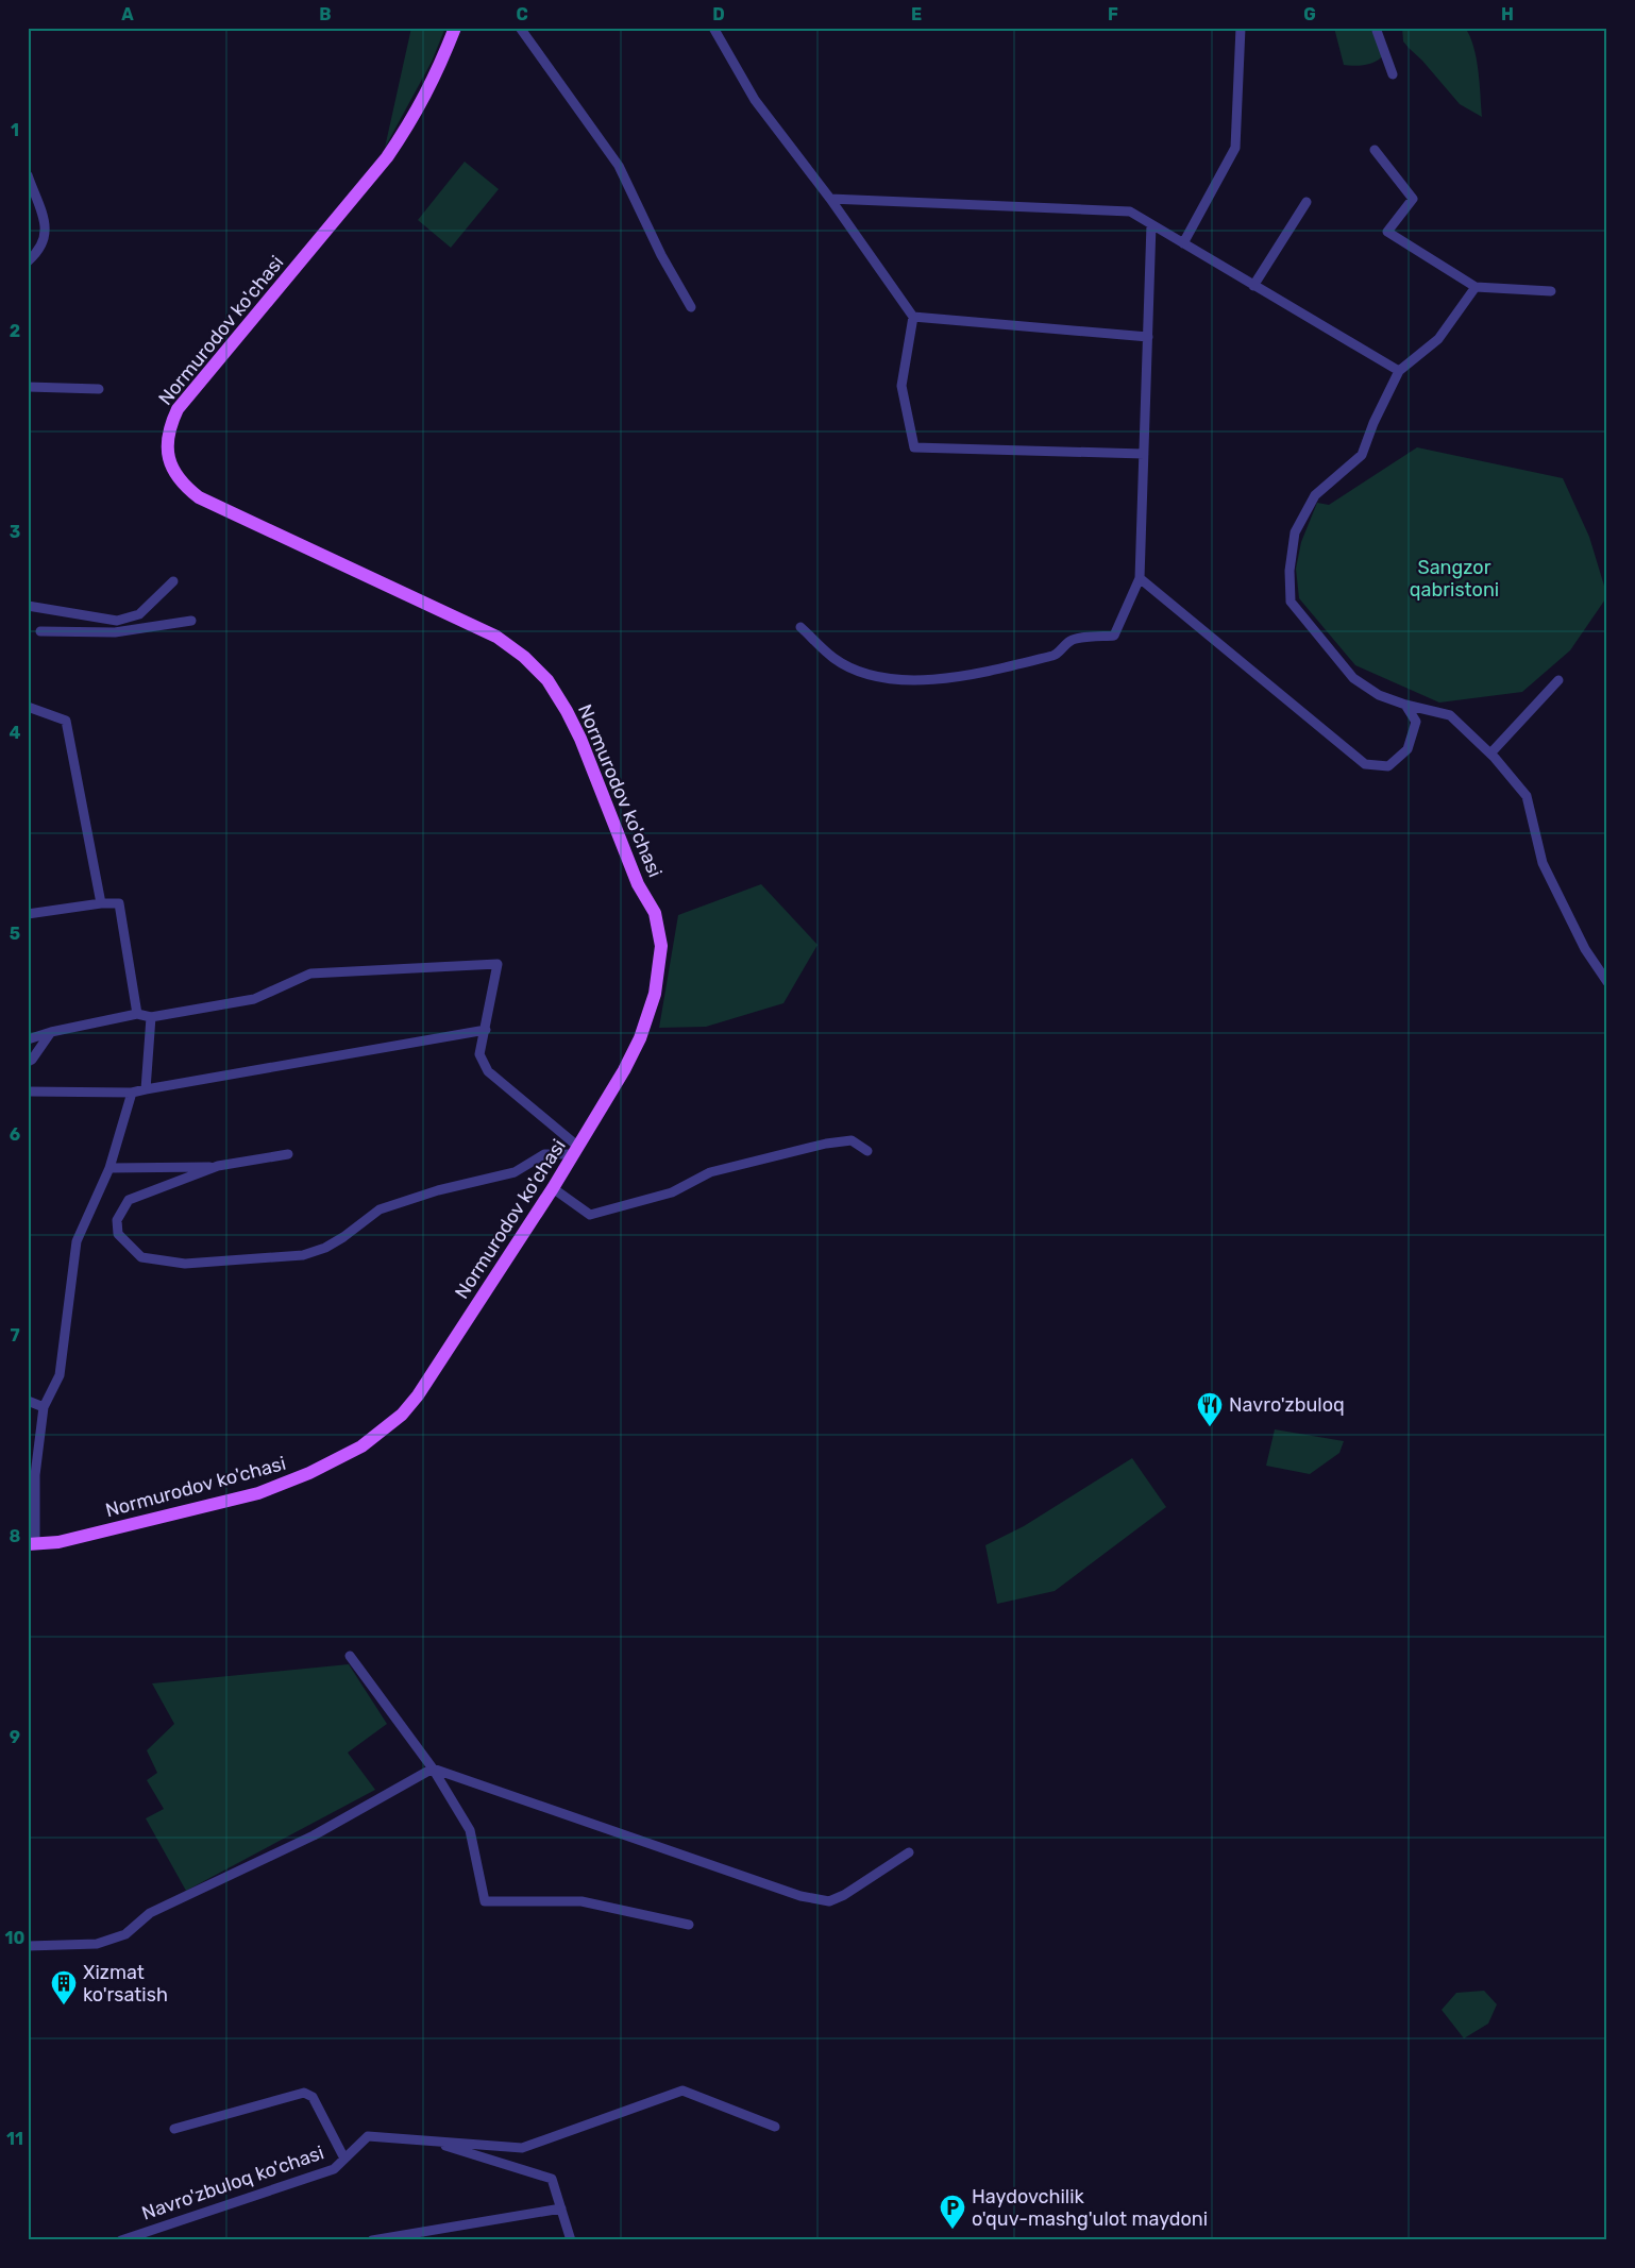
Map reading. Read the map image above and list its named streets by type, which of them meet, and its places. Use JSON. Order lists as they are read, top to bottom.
{
  "streets": {
    "main road": ["Normurodov ko'chasi"],
    "street": ["Navro'zbuloq ko'chasi"]
  },
  "parks": ["Sangzor qabristoni"],
  "places": {
    "restaurant": ["Navro'zbuloq"],
    "building": ["Xizmat ko'rsatish"],
    "parking": ["Haydovchilik o'quv-mashg'ulot maydoni"]
  },
  "grid": {
    "columns": [
      "A",
      "B",
      "C",
      "D",
      "E",
      "F",
      "G",
      "H"
    ],
    "rows": [
      "1",
      "2",
      "3",
      "4",
      "5",
      "6",
      "7",
      "8",
      "9",
      "10",
      "11"
    ]
  }
}
